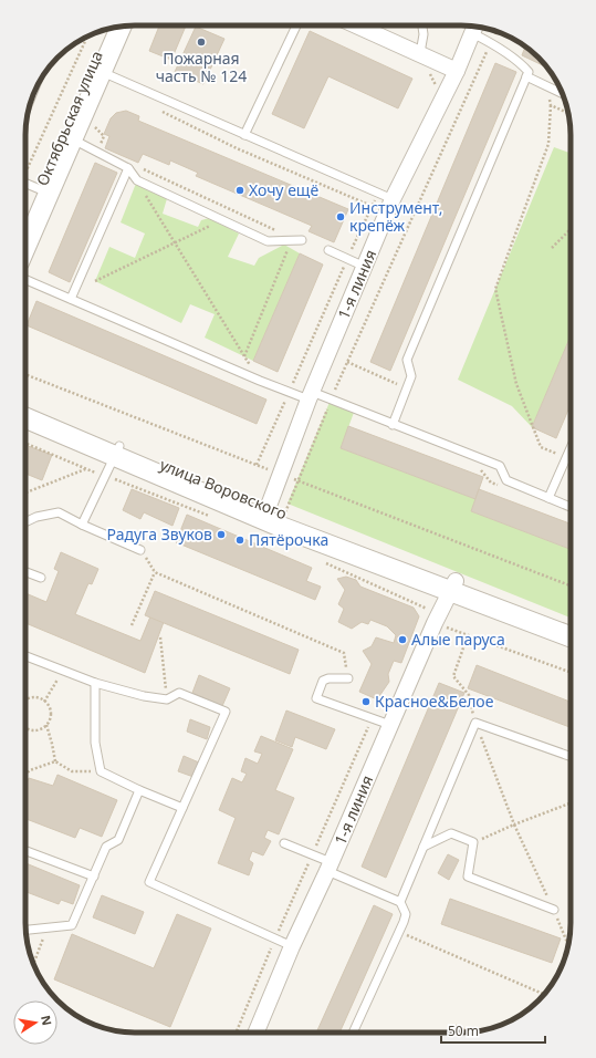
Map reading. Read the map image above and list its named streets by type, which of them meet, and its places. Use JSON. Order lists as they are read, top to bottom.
{
  "streets": {
    "street": ["Октябрьская улица", "1-я линия", "улица Воровского"]
  },
  "crossings": [
    ["1-я линия", "улица Воровского"]
  ],
  "places": [
    "Пожарная часть № 124",
    "Хочу ещё",
    "Инструмент, крепёж",
    "Радуга Звуков",
    "Пятёрочка",
    "Алые паруса",
    "Красное&Белое"
  ],
  "scale_bar": "50 m",
  "north": "right"
}
